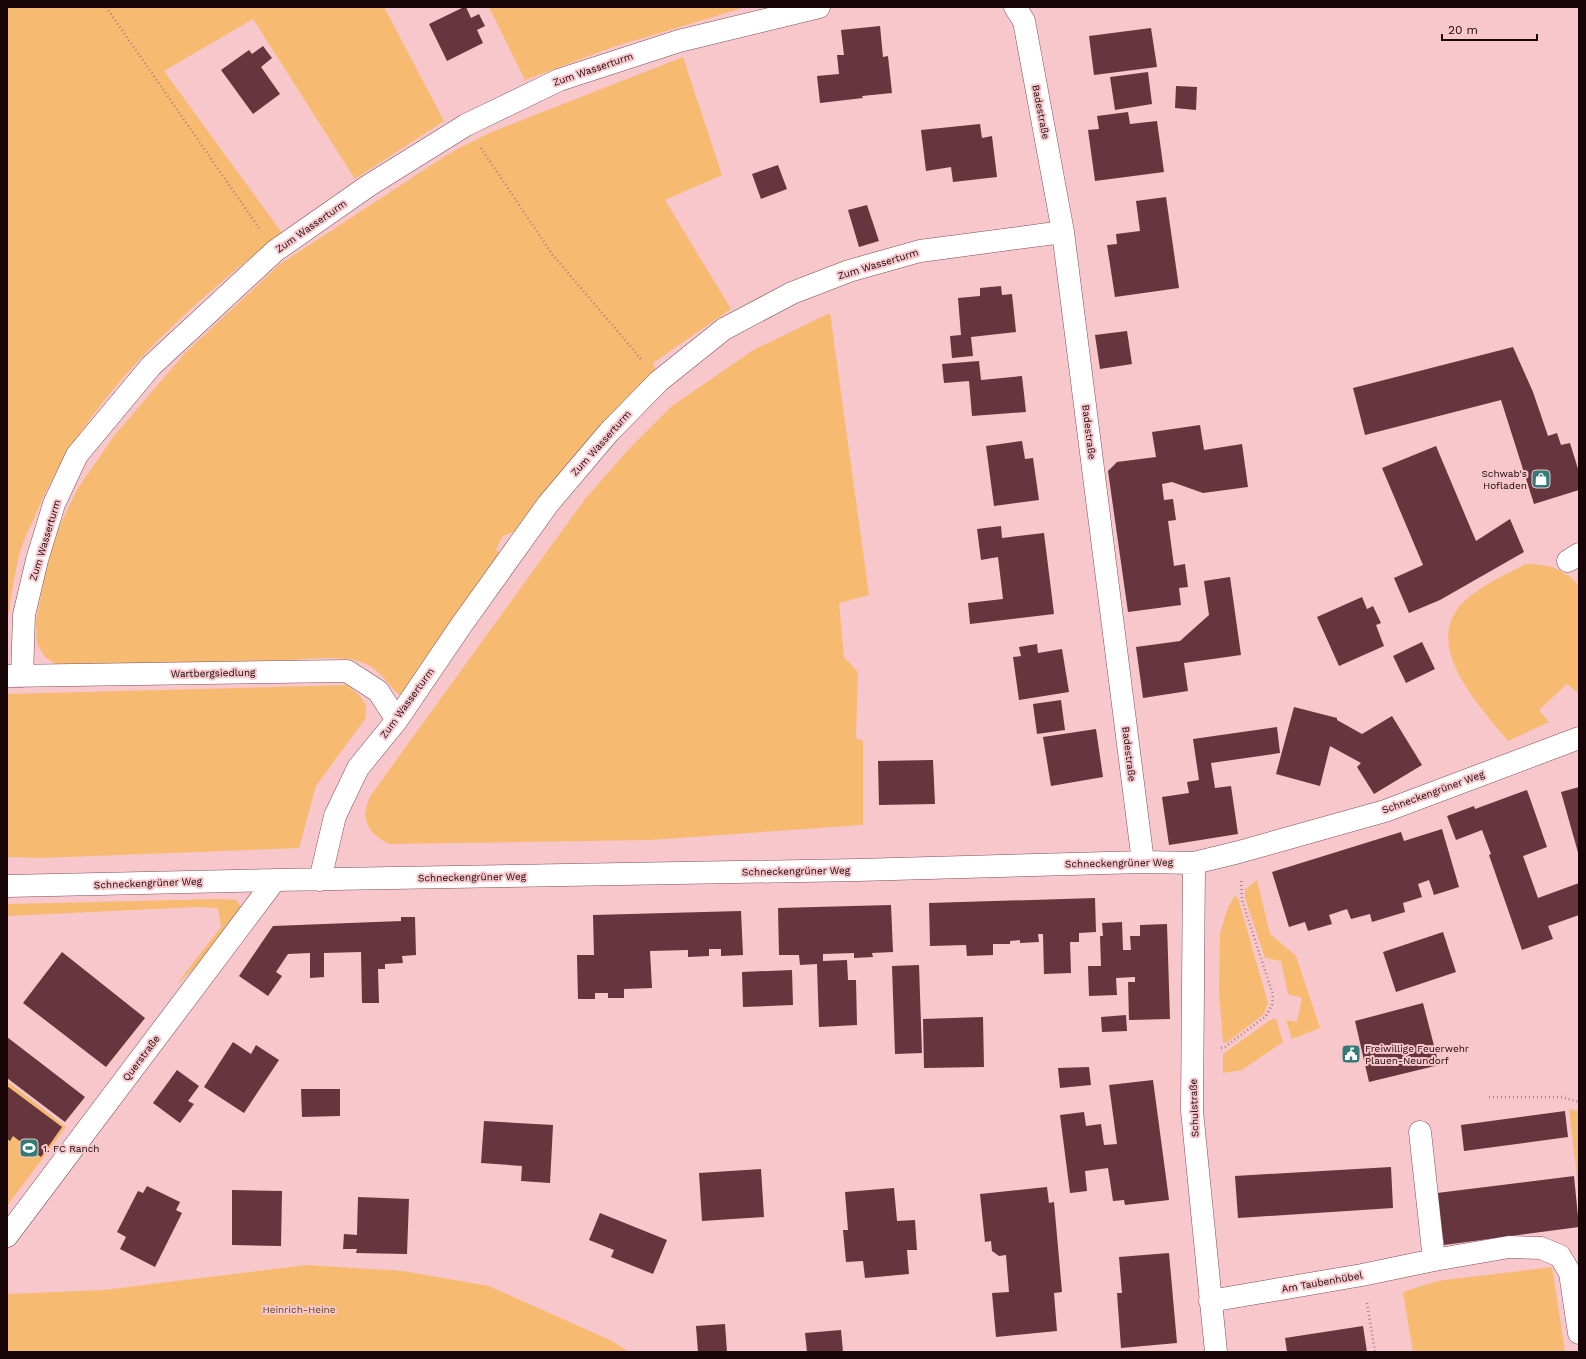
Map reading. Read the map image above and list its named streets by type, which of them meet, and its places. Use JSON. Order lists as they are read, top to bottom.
{
  "streets": {
    "street": [
      "Zum Wasserturm",
      "Badestraße",
      "Wartbergsiedlung",
      "Schneckengrüner Weg",
      "Querstraße",
      "Schulstraße",
      "Am Taubenhübel"
    ]
  },
  "crossings": [
    ["Zum Wasserturm", "Badestraße"],
    ["Zum Wasserturm", "Wartbergsiedlung"],
    ["Zum Wasserturm", "Schneckengrüner Weg"],
    ["Badestraße", "Schneckengrüner Weg"],
    ["Schneckengrüner Weg", "Querstraße"],
    ["Schneckengrüner Weg", "Schulstraße"],
    ["Schulstraße", "Am Taubenhübel"]
  ],
  "parks": ["Heinrich-Heine"],
  "places": {
    "shop": ["Schwab's Hofladen"],
    "public building": ["Freiwillige Feuerwehr Plauen-Neundorf"],
    "sports": ["1. FC Ranch"]
  },
  "scale_bar": "20 m"
}
